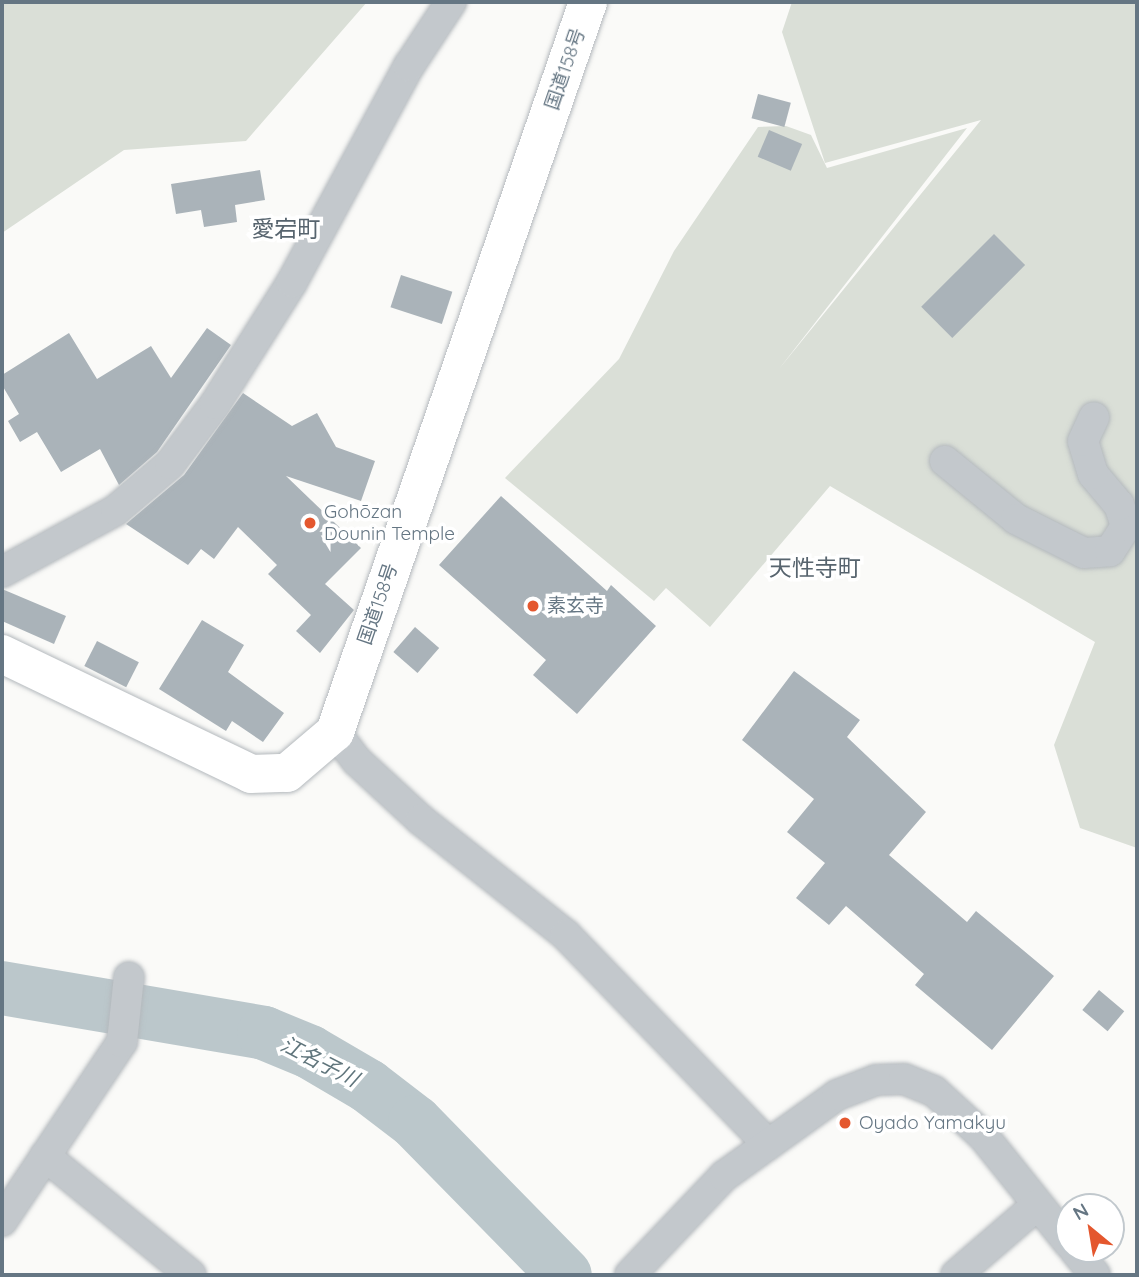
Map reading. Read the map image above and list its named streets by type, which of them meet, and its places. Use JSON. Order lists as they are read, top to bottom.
{
  "streets": {
    "highway": ["国道158号"]
  },
  "districts": ["愛宕町", "天性寺町"],
  "water": ["江名子川"],
  "places": ["Gohōzan Dounin Temple", "素玄寺", "Oyado Yamakyu"],
  "north": "top left"
}
